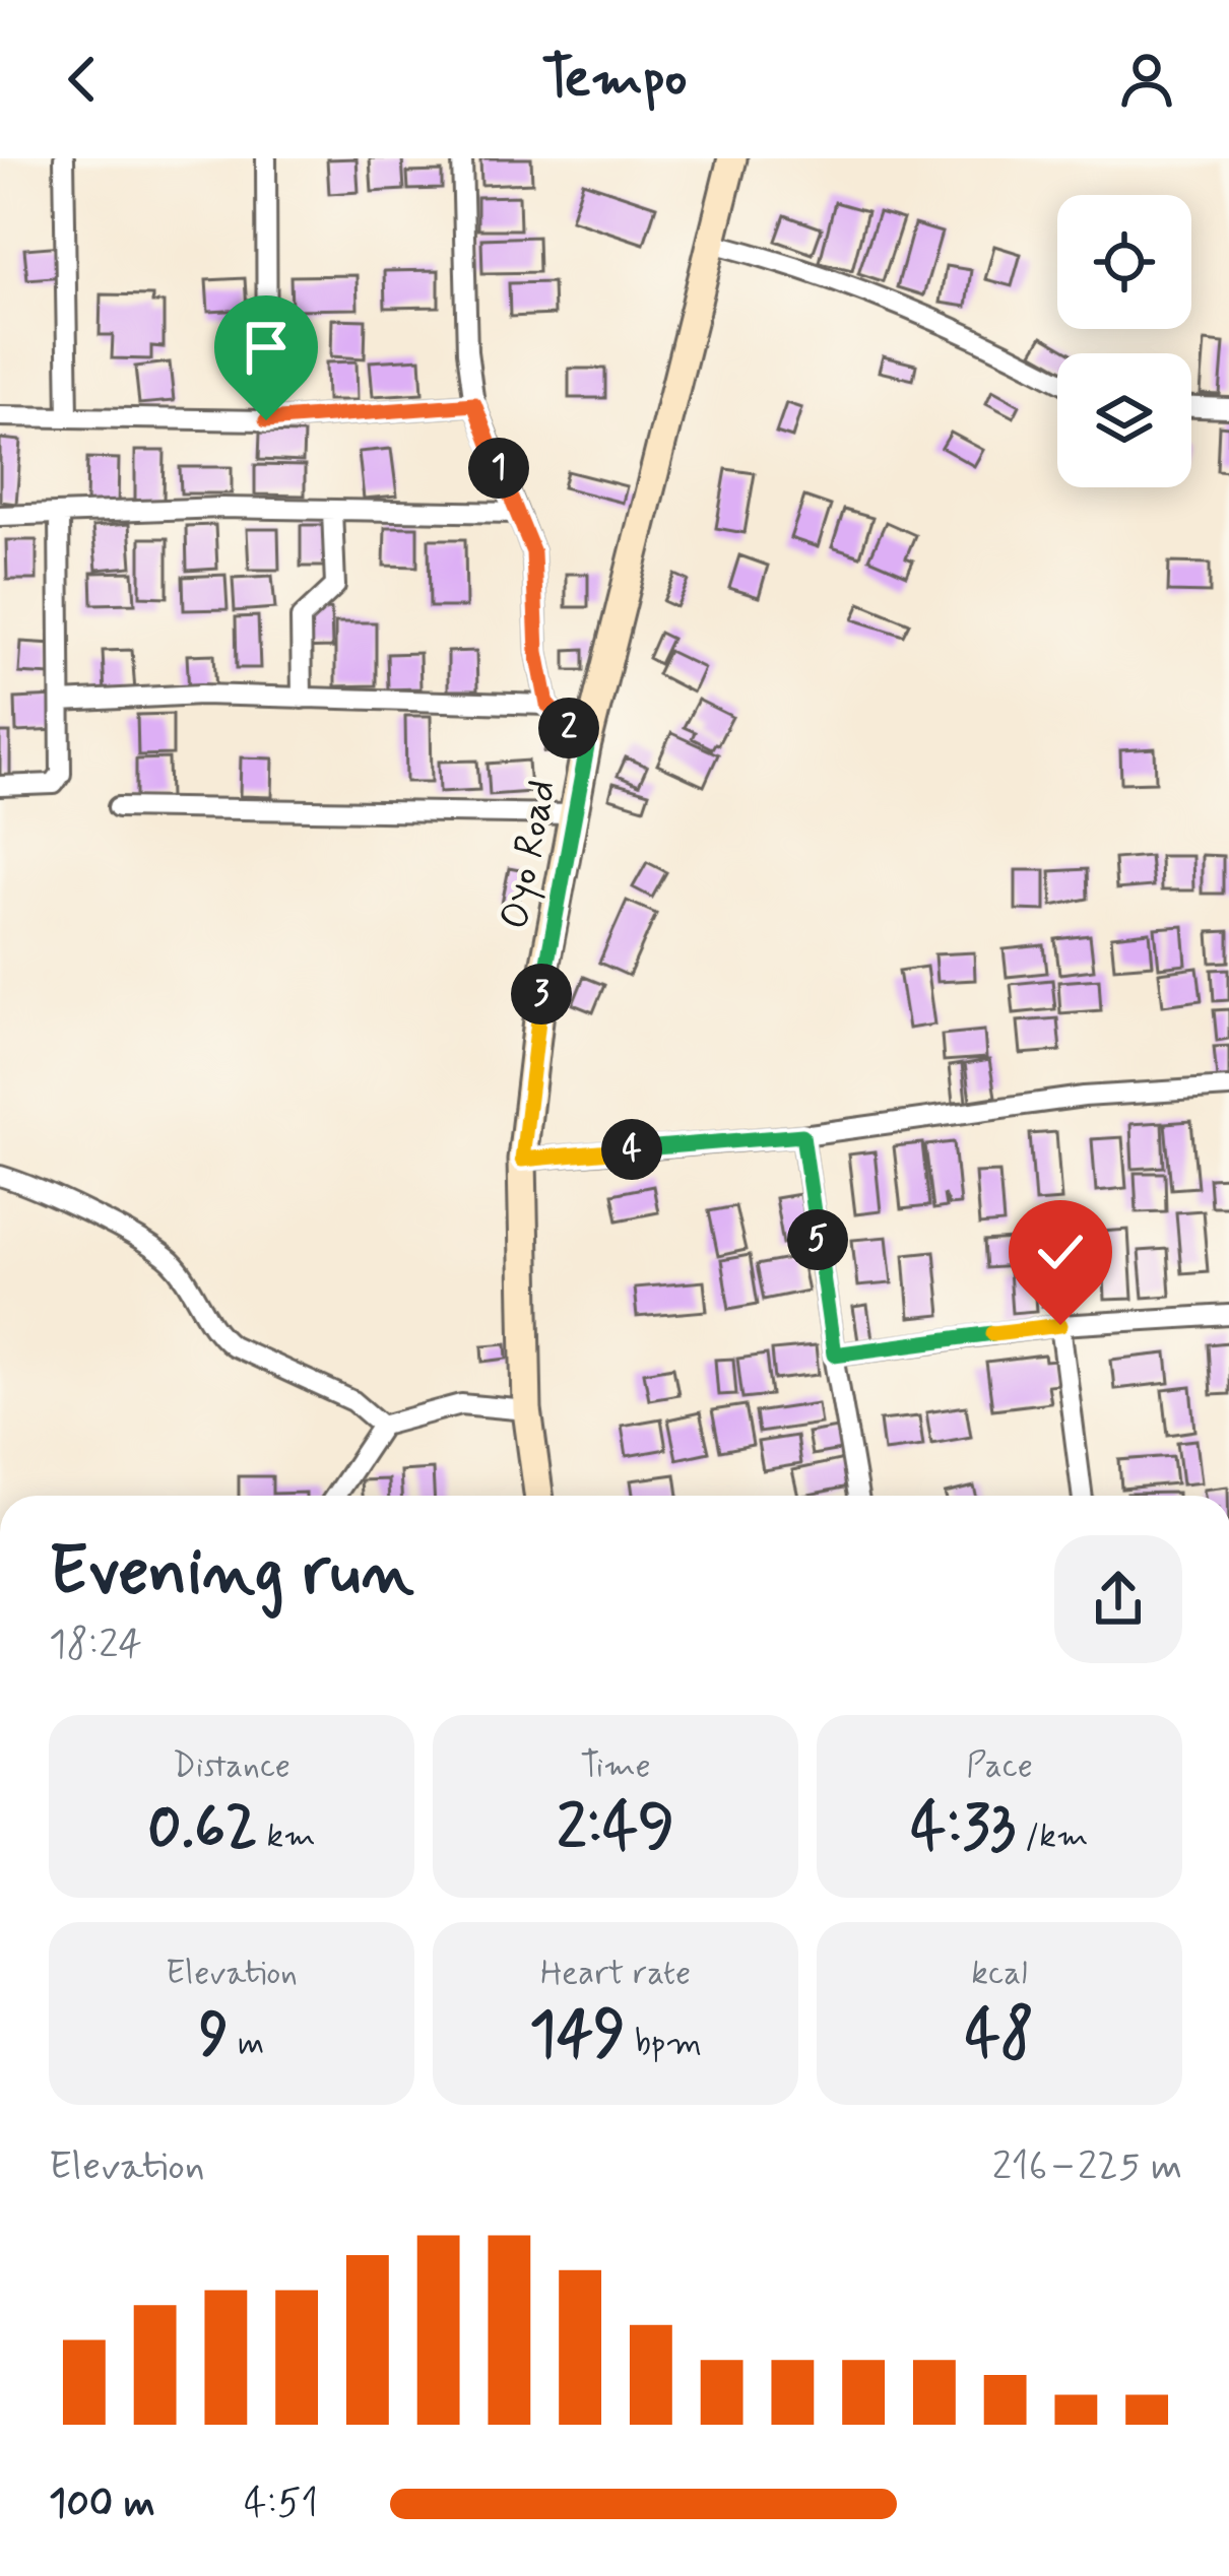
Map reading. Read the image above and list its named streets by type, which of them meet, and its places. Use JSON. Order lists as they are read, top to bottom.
{
  "streets": {
    "street": ["Oyo Road"]
  },
  "page": {
    "header": "Tempo",
    "pins": [
      "1",
      "2",
      "3",
      "4",
      "5"
    ],
    "heading": ["Evening run", "18:24"],
    "stats": [
      ["Distance", "0.62 km"],
      ["Time", "2:49"],
      ["Pace", "4:33 /km"],
      ["Elevation", "9 m"],
      ["Heart rate", "149 bpm"],
      ["kcal", "48"]
    ],
    "chart": ["Elevation", "216–225 m"],
    "list": [
      {
        "name": "100 m",
        "note": "4:51"
      }
    ]
  }
}
